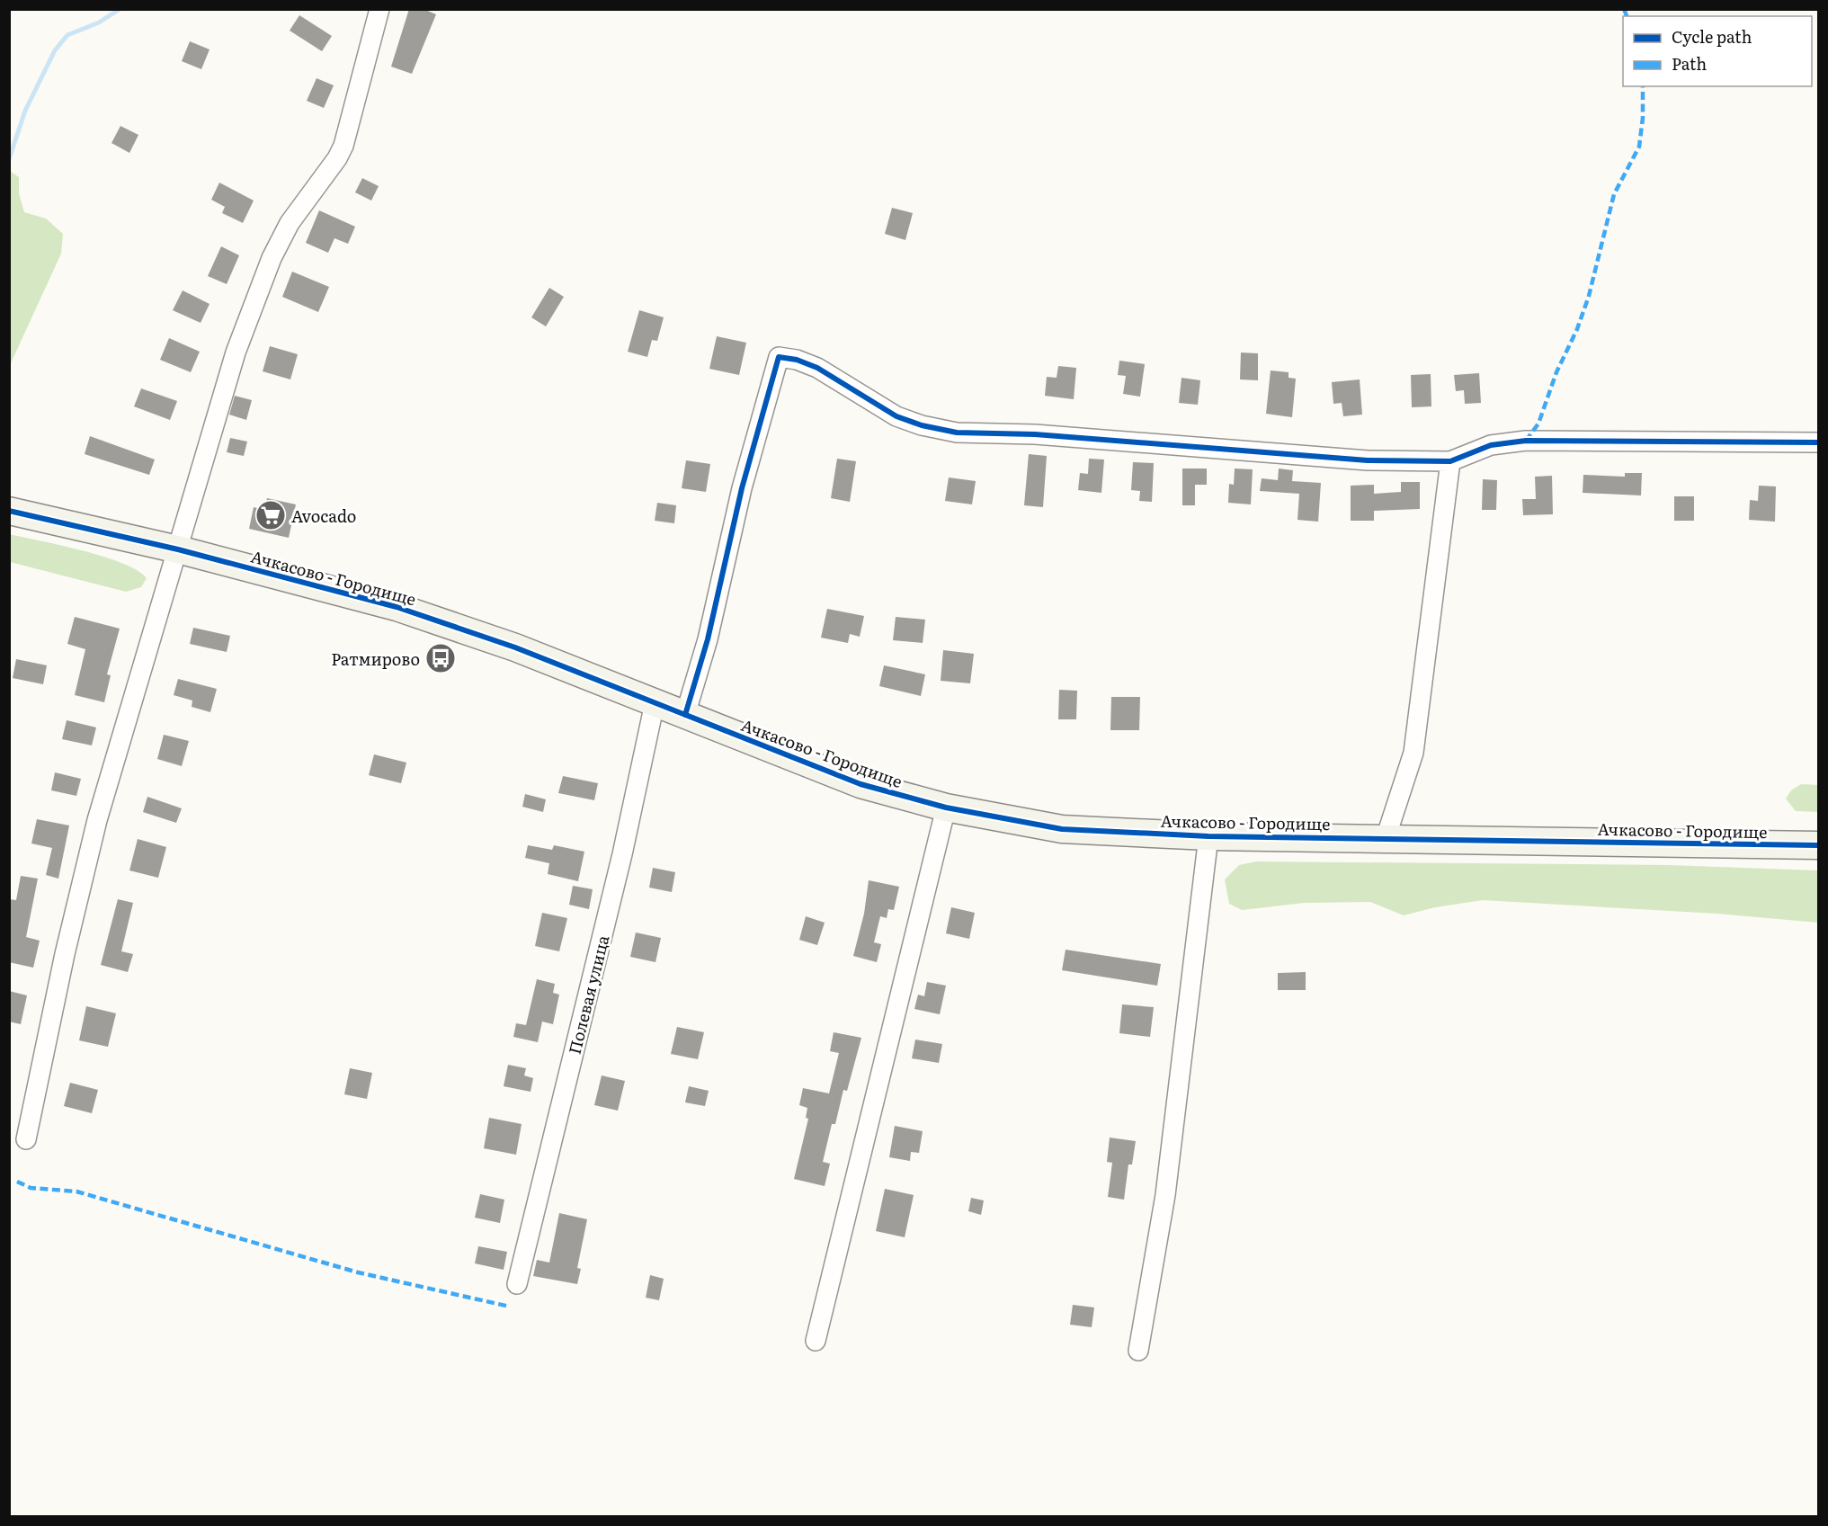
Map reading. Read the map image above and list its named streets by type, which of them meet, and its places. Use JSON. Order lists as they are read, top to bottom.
{
  "streets": {
    "street": ["Ачкасово - Городище", "Полевая улица"]
  },
  "crossings": [
    ["Ачкасово - Городище", "Полевая улица"]
  ],
  "places": {
    "supermarket": ["Avocado"],
    "bus stop": ["Ратмирово"]
  },
  "legend": ["Cycle path", "Path"]
}
